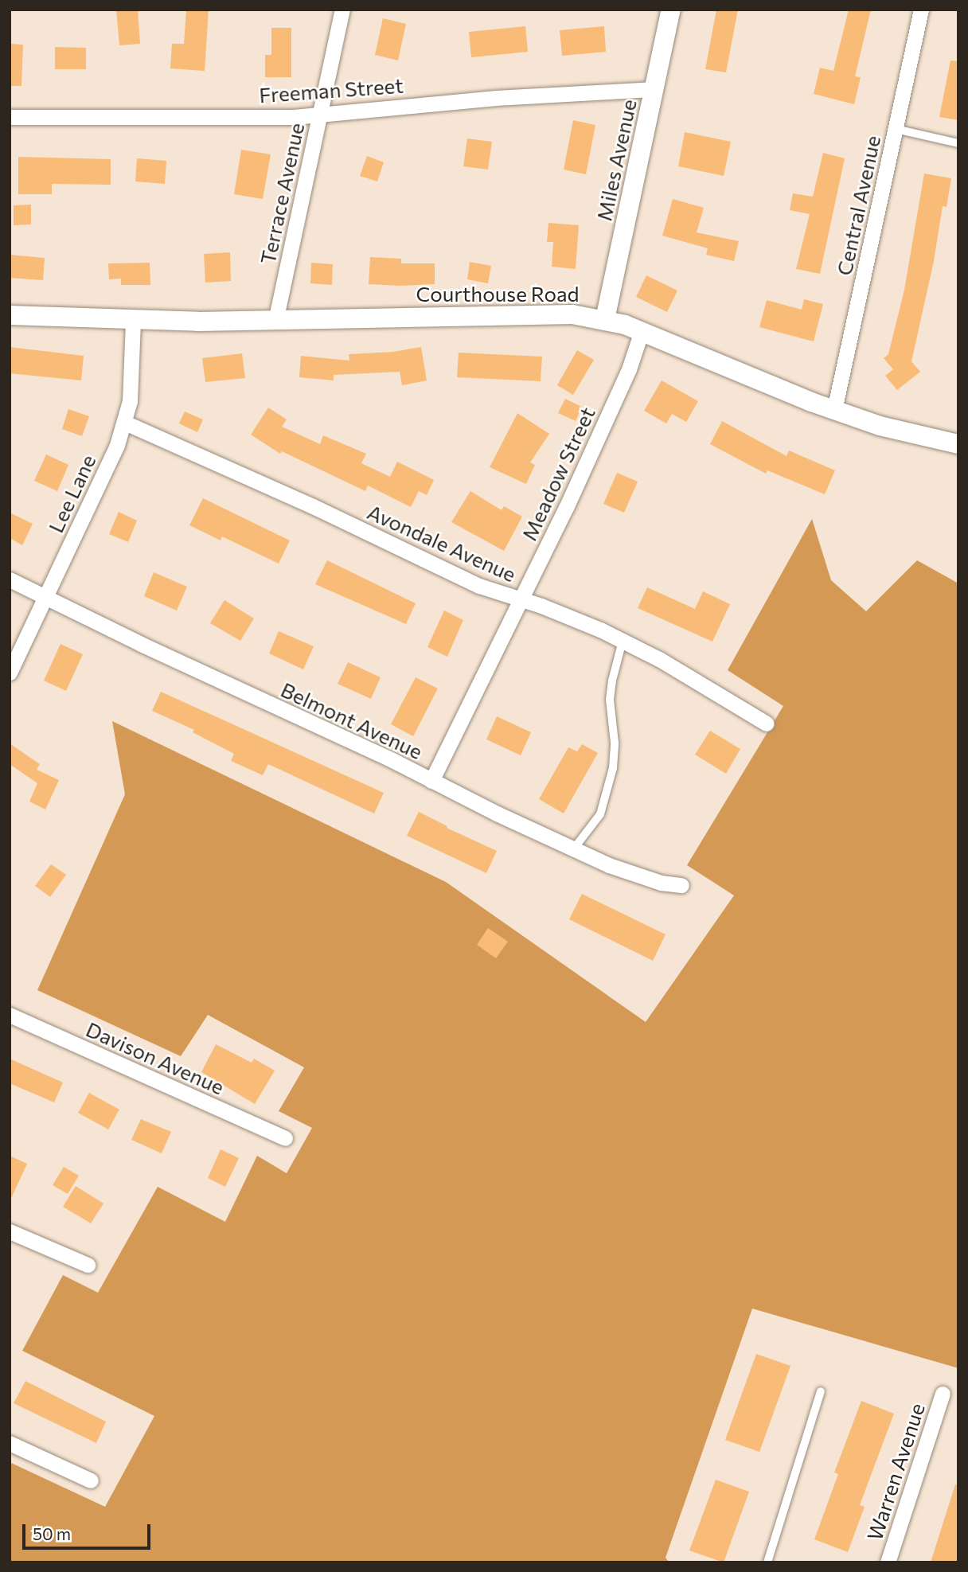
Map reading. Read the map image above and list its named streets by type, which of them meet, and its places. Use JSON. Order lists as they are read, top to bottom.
{
  "streets": {
    "street": [
      "Freeman Street",
      "Miles Avenue",
      "Terrace Avenue",
      "Central Avenue",
      "Courthouse Road",
      "Meadow Street",
      "Lee Lane",
      "Avondale Avenue",
      "Belmont Avenue",
      "Davison Avenue",
      "Warren Avenue"
    ]
  },
  "crossings": [
    ["Freeman Street", "Miles Avenue"],
    ["Freeman Street", "Terrace Avenue"],
    ["Miles Avenue", "Courthouse Road"],
    ["Terrace Avenue", "Courthouse Road"],
    ["Central Avenue", "Courthouse Road"],
    ["Courthouse Road", "Meadow Street"],
    ["Courthouse Road", "Lee Lane"],
    ["Meadow Street", "Avondale Avenue"],
    ["Meadow Street", "Belmont Avenue"],
    ["Lee Lane", "Avondale Avenue"],
    ["Lee Lane", "Belmont Avenue"]
  ],
  "scale_bar": "50 m"
}
